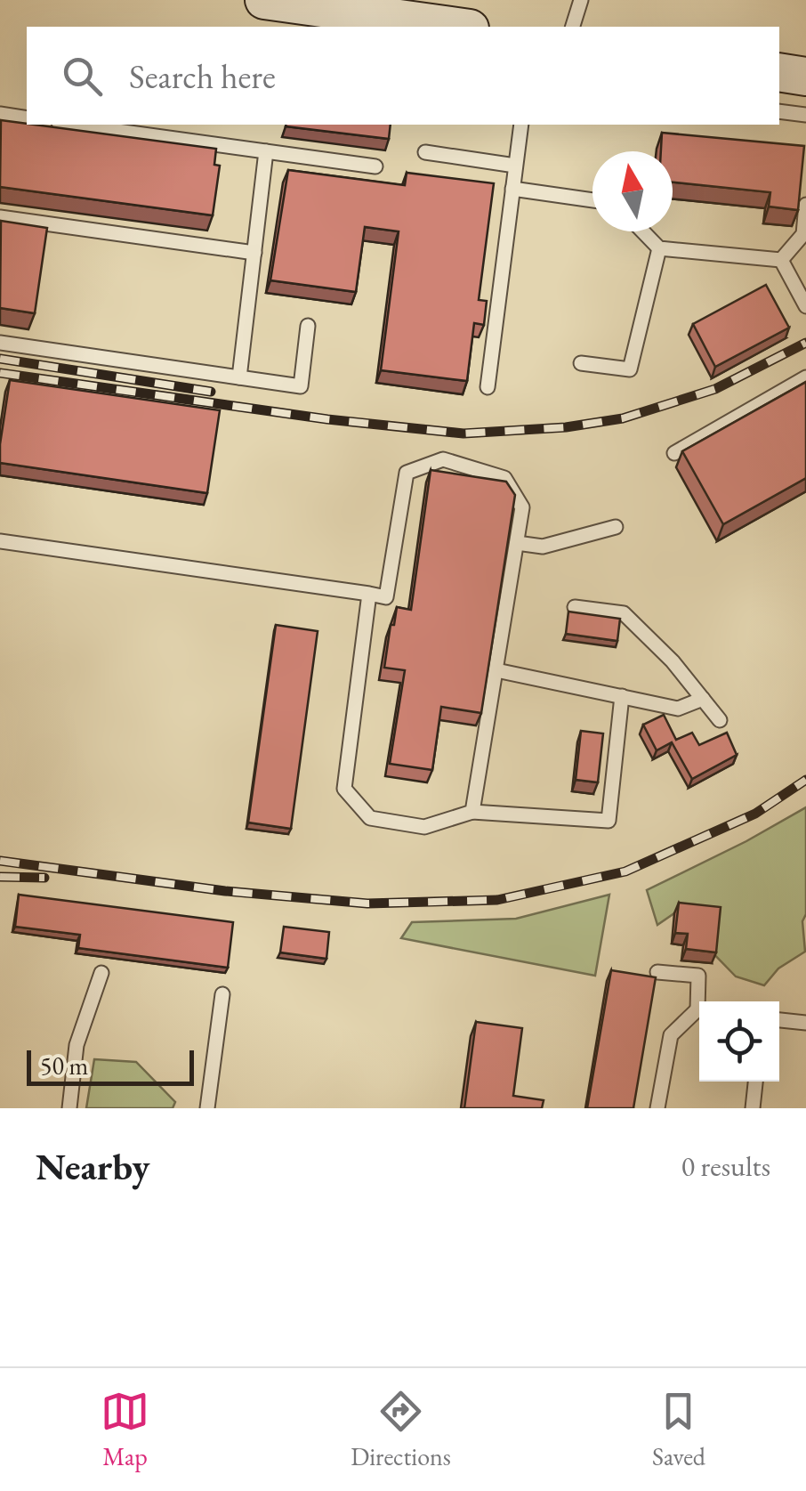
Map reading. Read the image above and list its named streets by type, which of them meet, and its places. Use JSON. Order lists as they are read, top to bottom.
{
  "scale_bar": "50 m",
  "north": "top",
  "page": {
    "search": "Search here",
    "scale": "50 m",
    "heading": ["Nearby", "0 results"],
    "nav": ["Map", "Directions", "Saved"]
  }
}
